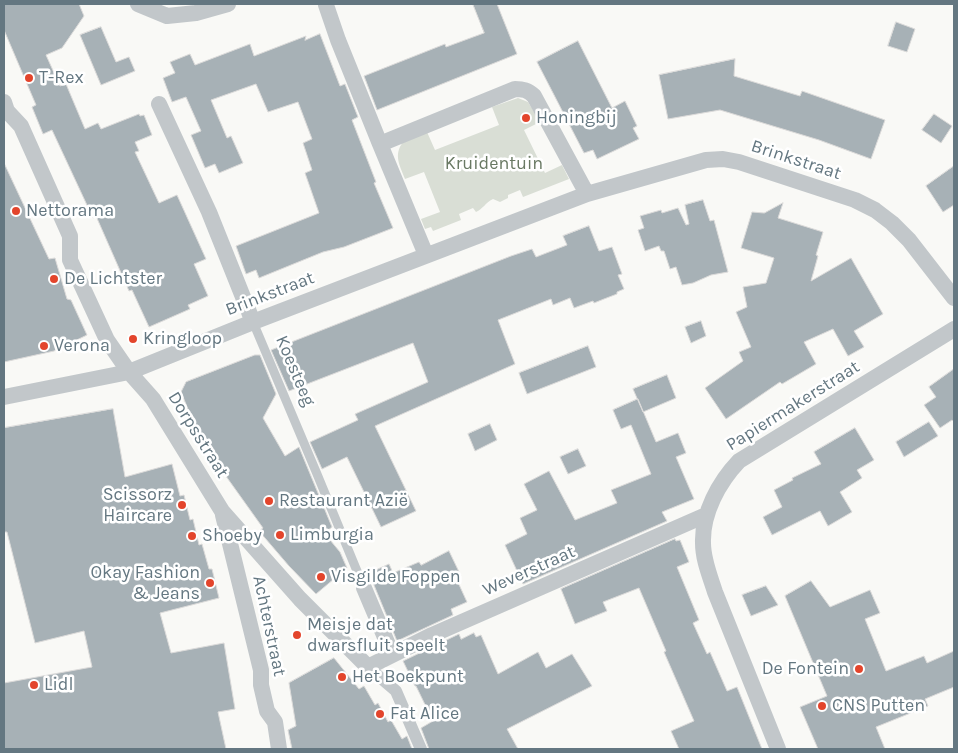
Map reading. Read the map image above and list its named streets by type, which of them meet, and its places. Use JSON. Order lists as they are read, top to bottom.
{
  "streets": {
    "street": [
      "Brinkstraat",
      "Koesteeg",
      "Papiermakerstraat",
      "Dorpsstraat",
      "Weverstraat",
      "Achterstraat"
    ]
  },
  "crossings": [
    ["Brinkstraat", "Koesteeg"],
    ["Brinkstraat", "Dorpsstraat"],
    ["Koesteeg", "Weverstraat"],
    ["Papiermakerstraat", "Weverstraat"],
    ["Dorpsstraat", "Weverstraat"],
    ["Dorpsstraat", "Achterstraat"]
  ],
  "parks": ["Kruidentuin"],
  "places": [
    "T-Rex",
    "Honingbij",
    "Nettorama",
    "De Lichtster",
    "Kringloop",
    "Verona",
    "Restaurant Azië",
    "Scissorz Haircare",
    "Limburgia",
    "Shoeby",
    "Visgilde Foppen",
    "Okay Fashion & Jeans",
    "Meisje dat dwarsfluit speelt",
    "De Fontein",
    "Het Boekpunt",
    "Lidl",
    "CNS Putten",
    "Fat Alice"
  ]
}
